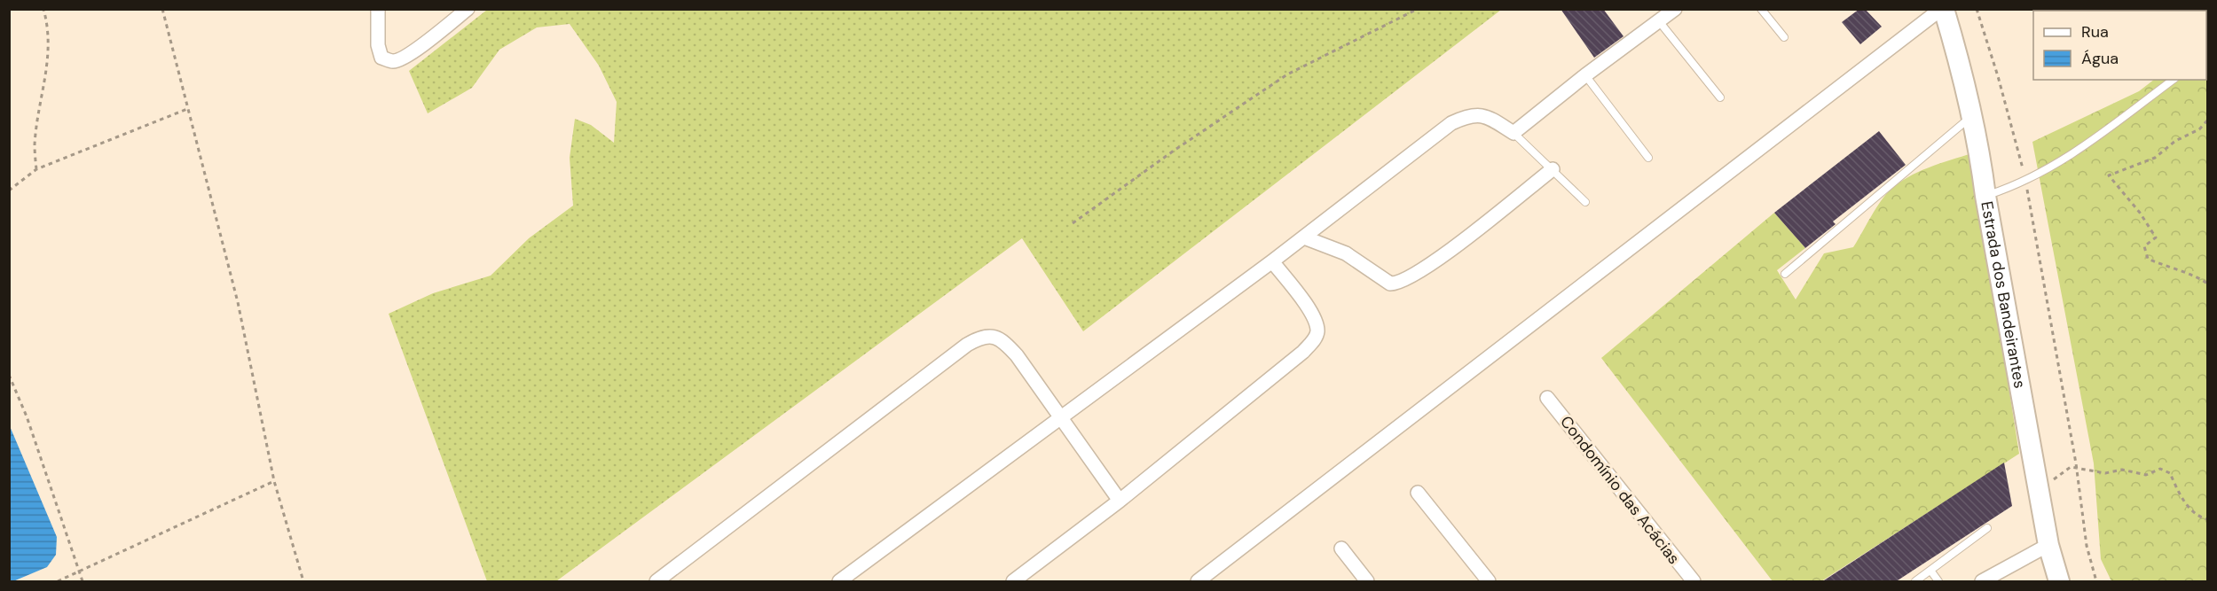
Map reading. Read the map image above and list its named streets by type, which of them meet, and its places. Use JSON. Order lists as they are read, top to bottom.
{
  "streets": {
    "main road": ["Estrada dos Bandeirantes"],
    "street": ["Condomínio das Acácias"]
  },
  "legend": ["Rua", "Água"]
}
